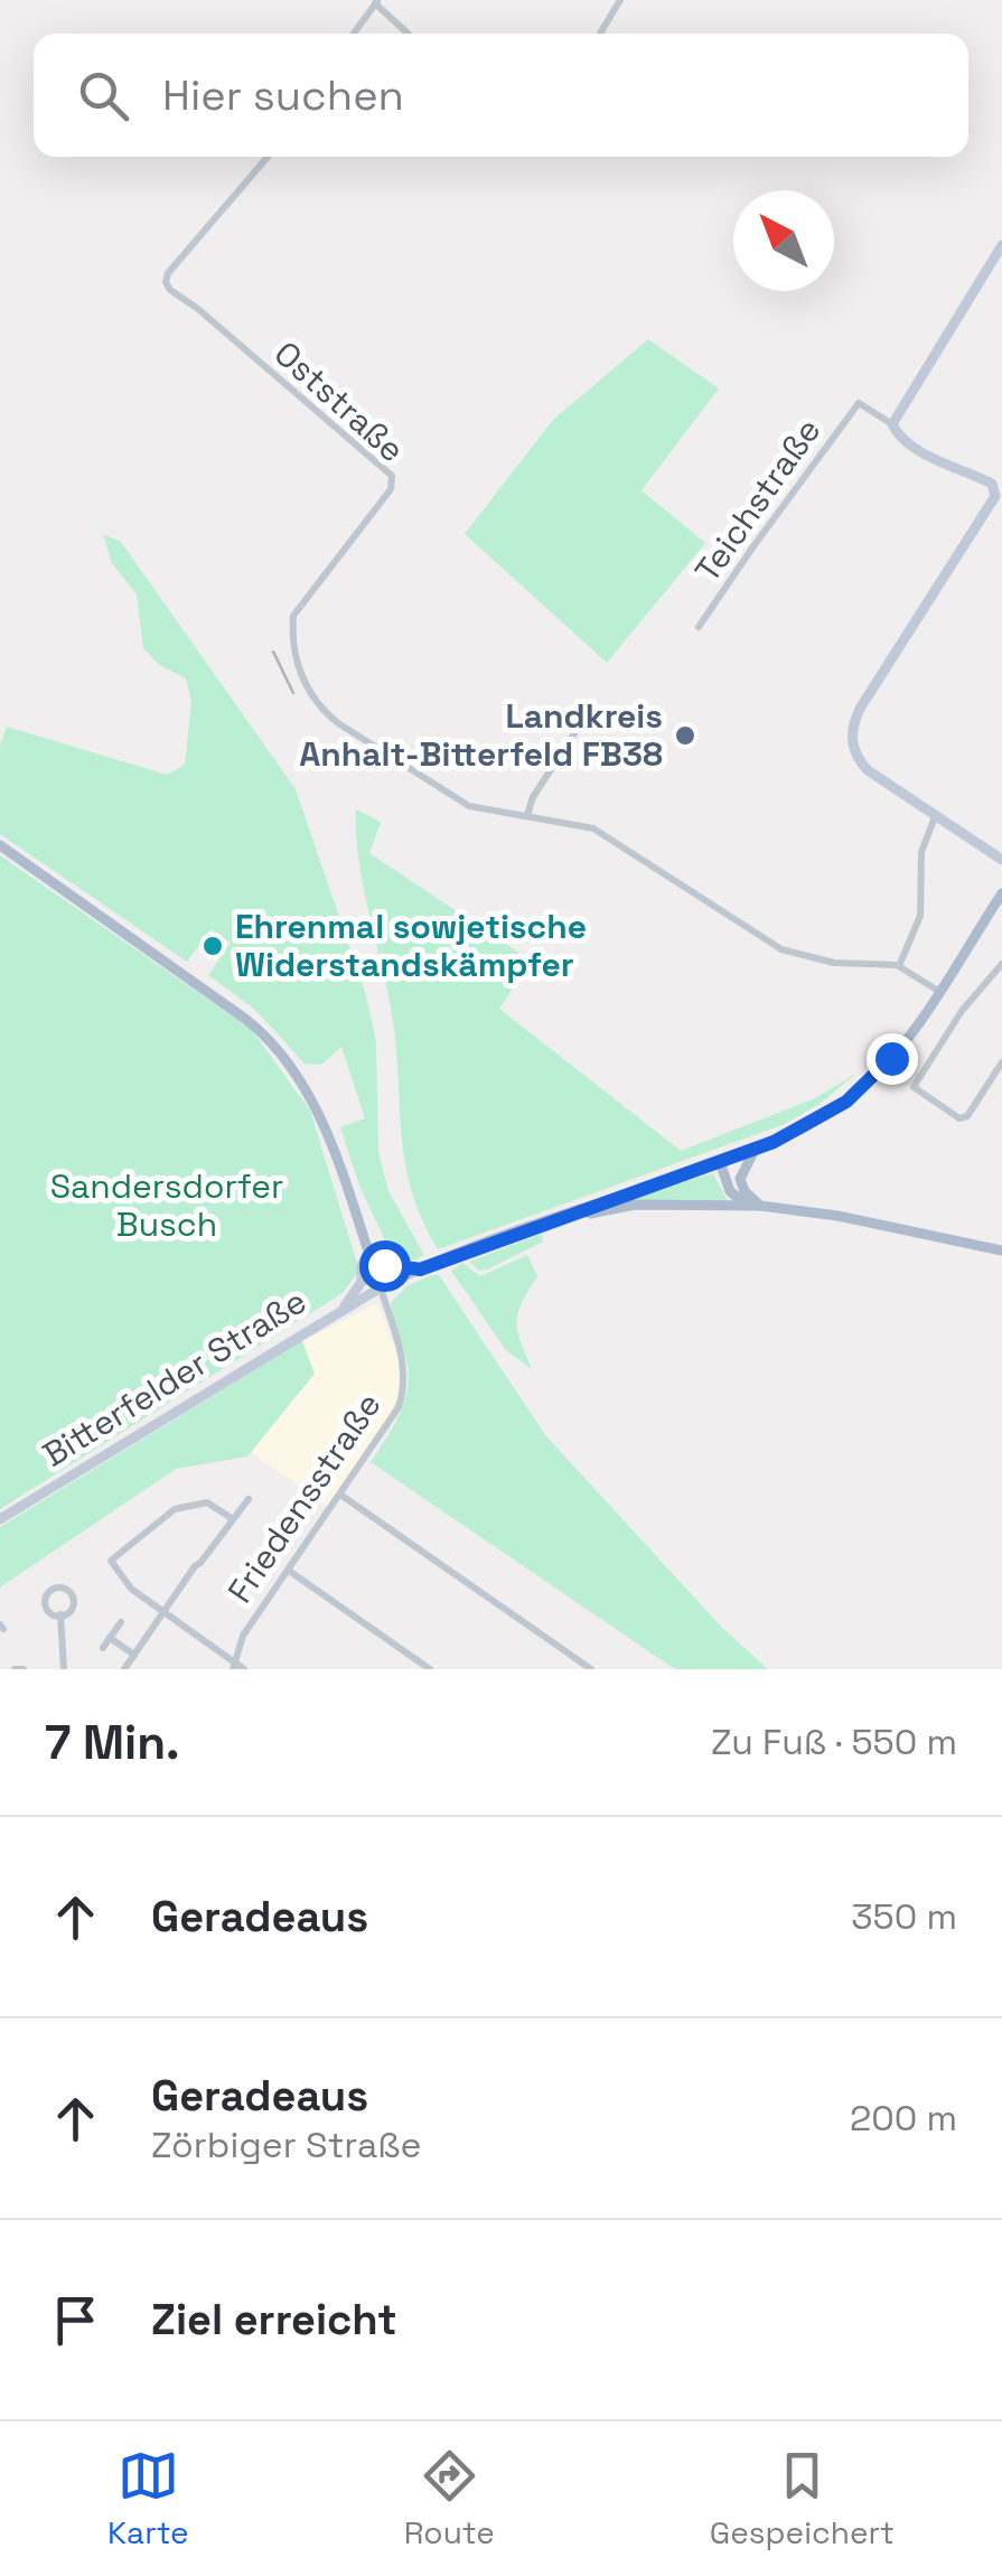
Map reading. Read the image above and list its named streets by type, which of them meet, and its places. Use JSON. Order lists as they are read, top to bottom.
{
  "streets": {
    "street": [
      "Oststraße",
      "Teichstraße",
      "Bitterfelder Straße",
      "Friedensstraße"
    ]
  },
  "crossings": [
    ["Bitterfelder Straße", "Friedensstraße"]
  ],
  "parks": ["Sandersdorfer Busch"],
  "places": ["Landkreis Anhalt-Bitterfeld FB38", "Ehrenmal sowjetische Widerstandskämpfer"],
  "north": "top left",
  "page": {
    "search": "Hier suchen",
    "heading": ["7 Min.", "Zu Fuß · 550 m"],
    "list": [
      ["Geradeaus", "350 m"],
      ["Geradeaus", "Zörbiger Straße", "200 m"],
      "Ziel erreicht"
    ],
    "nav": ["Karte", "Route", "Gespeichert"]
  }
}
